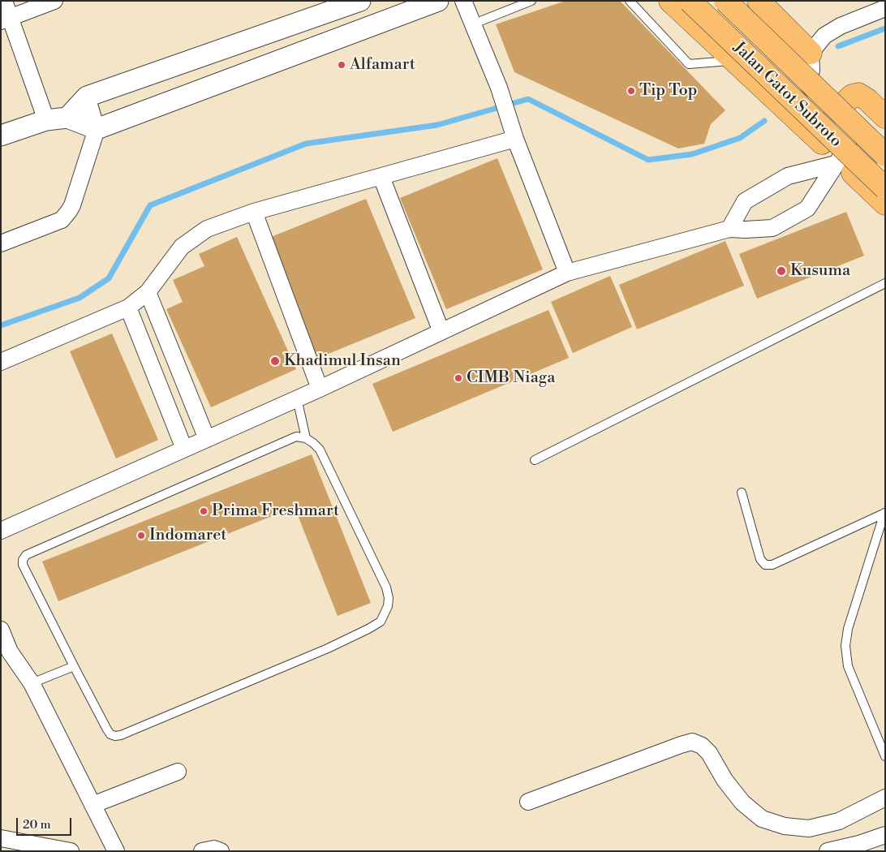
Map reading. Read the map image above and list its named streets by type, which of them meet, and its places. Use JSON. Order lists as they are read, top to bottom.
{
  "streets": {
    "highway": ["Jalan Gatot Subroto"]
  },
  "places": [
    "Alfamart",
    "Tip Top",
    "Kusuma",
    "Khadimul Insan",
    "CIMB Niaga",
    "Prima Freshmart",
    "Indomaret"
  ],
  "scale_bar": "20 m"
}
